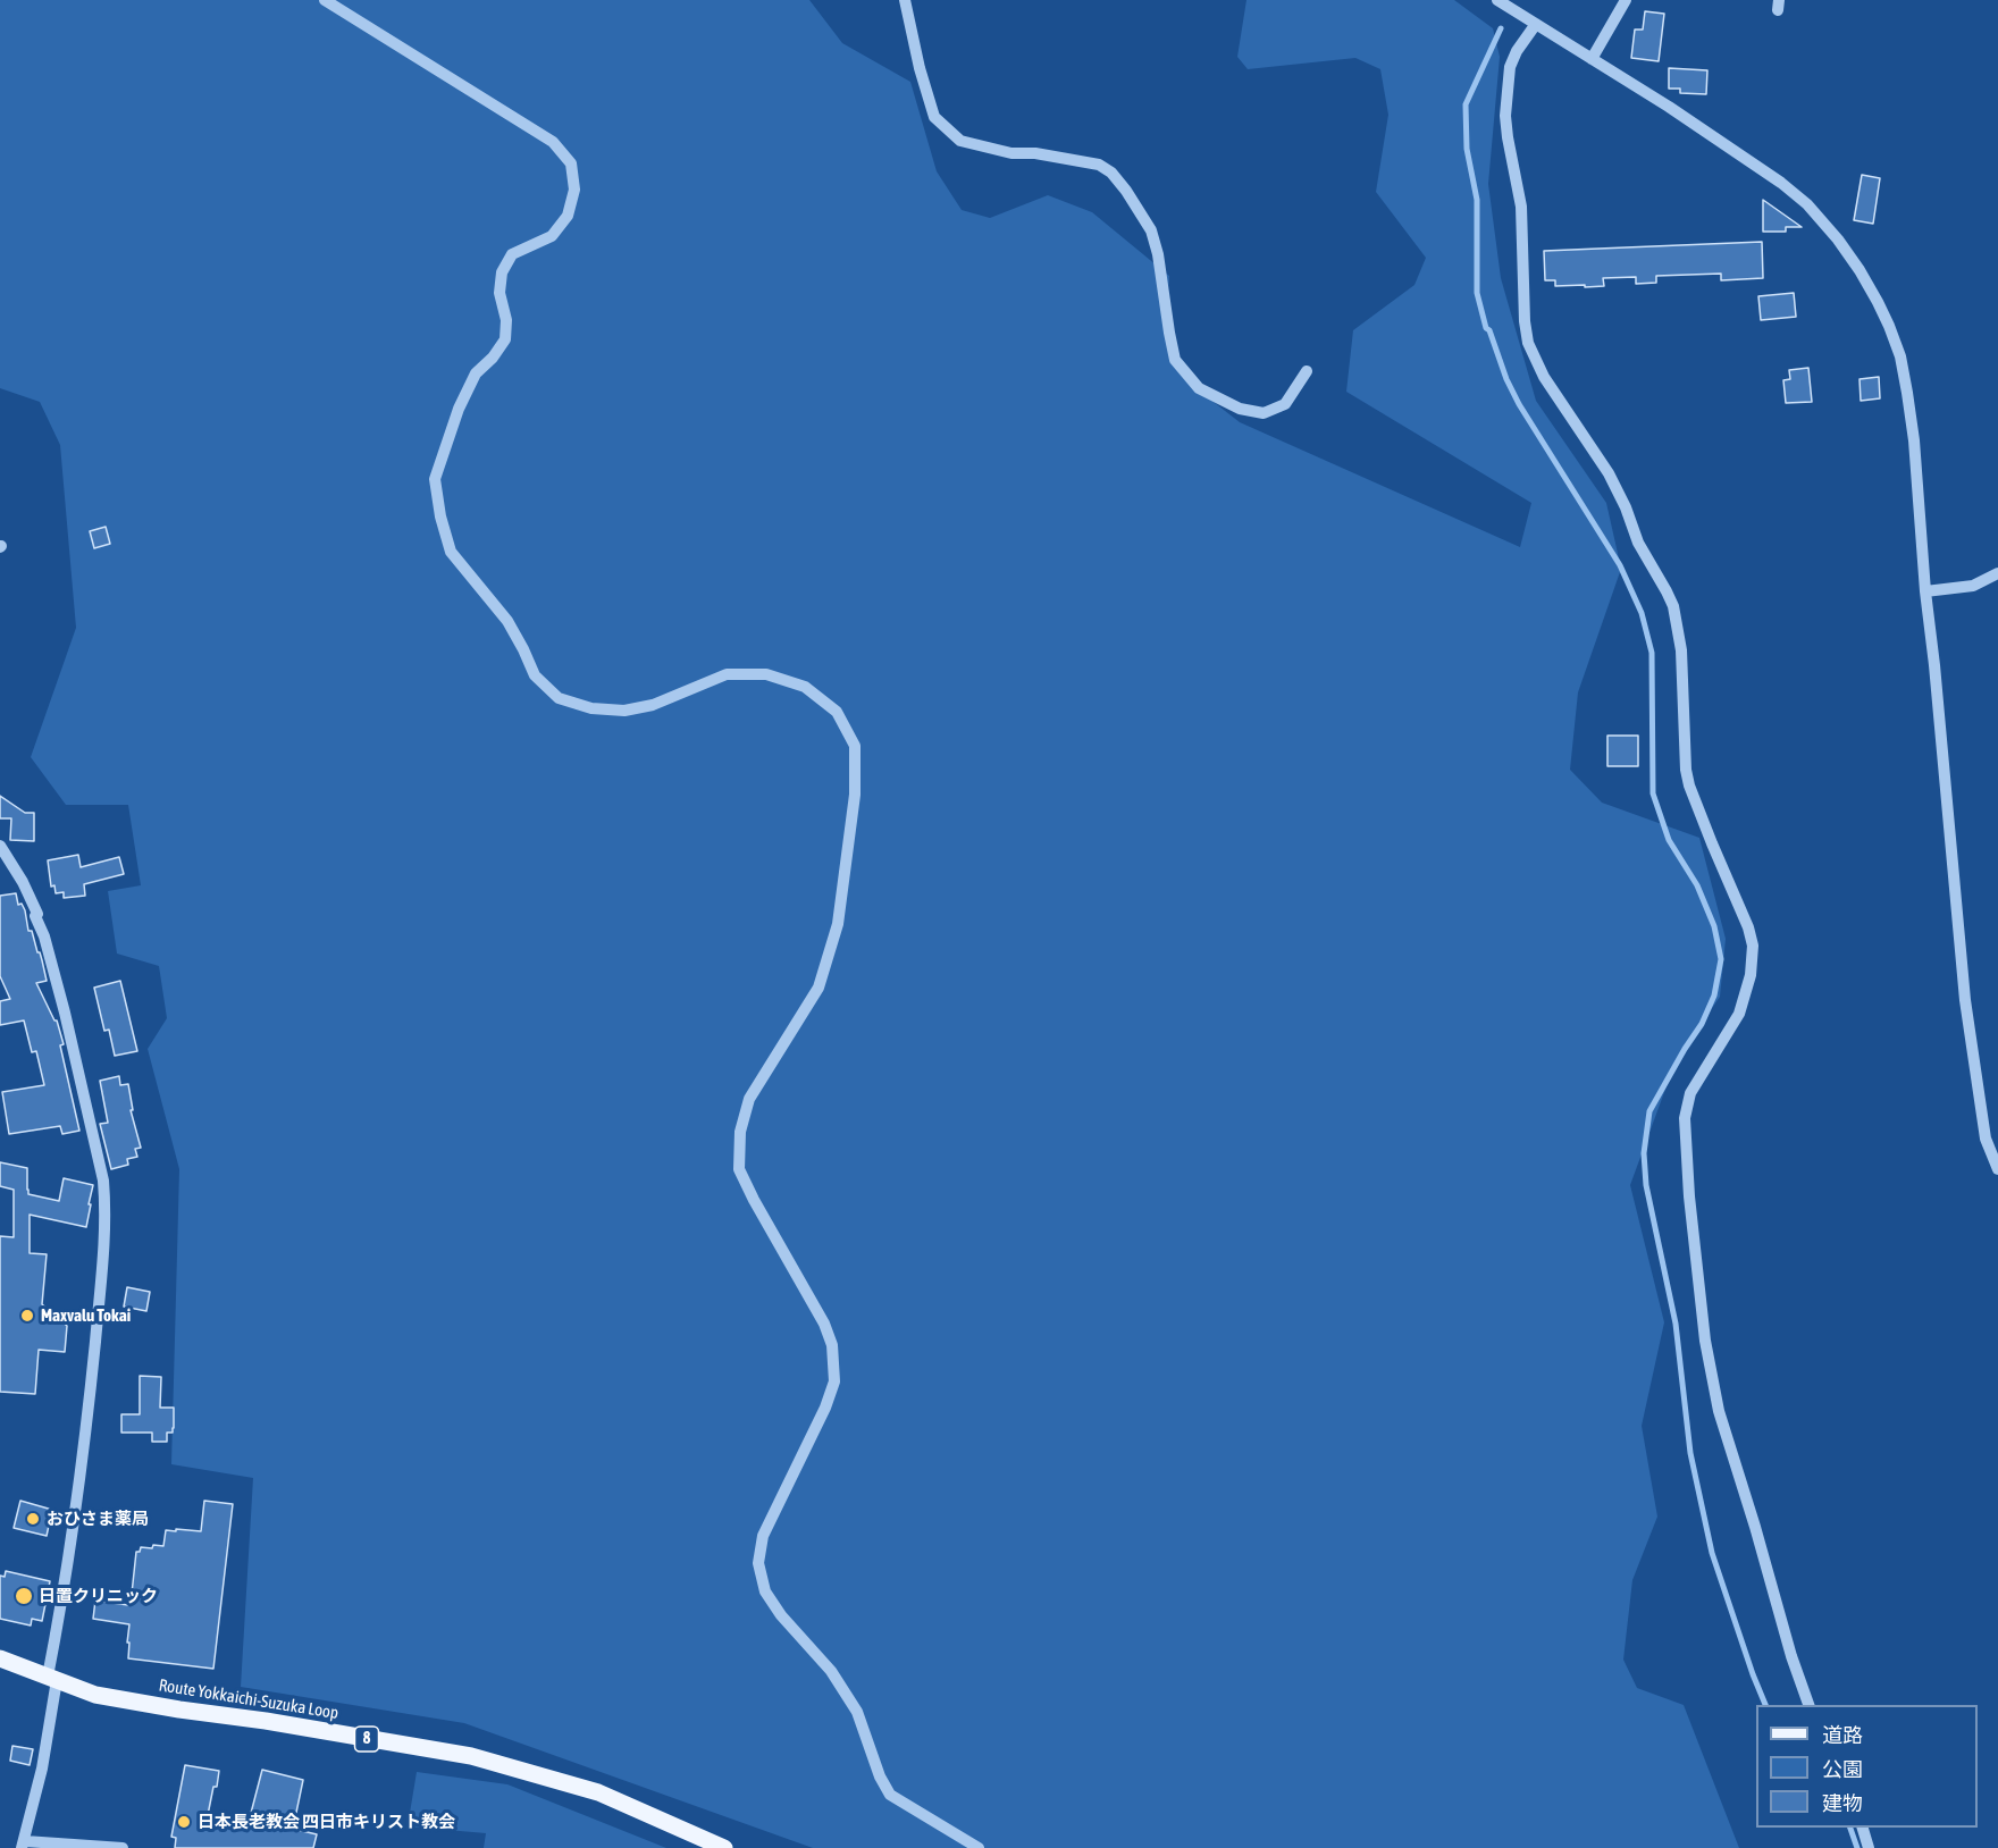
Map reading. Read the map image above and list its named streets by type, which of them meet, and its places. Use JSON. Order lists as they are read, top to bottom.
{
  "streets": {
    "main road": ["Route Yokkaichi-Suzuka Loop", "8"]
  },
  "places": [
    "Maxvalu Tokai",
    "おひさま薬局",
    "日置クリニック",
    "日本長老教会 四日市キリスト教会"
  ],
  "legend": ["道路", "公園", "建物"]
}
